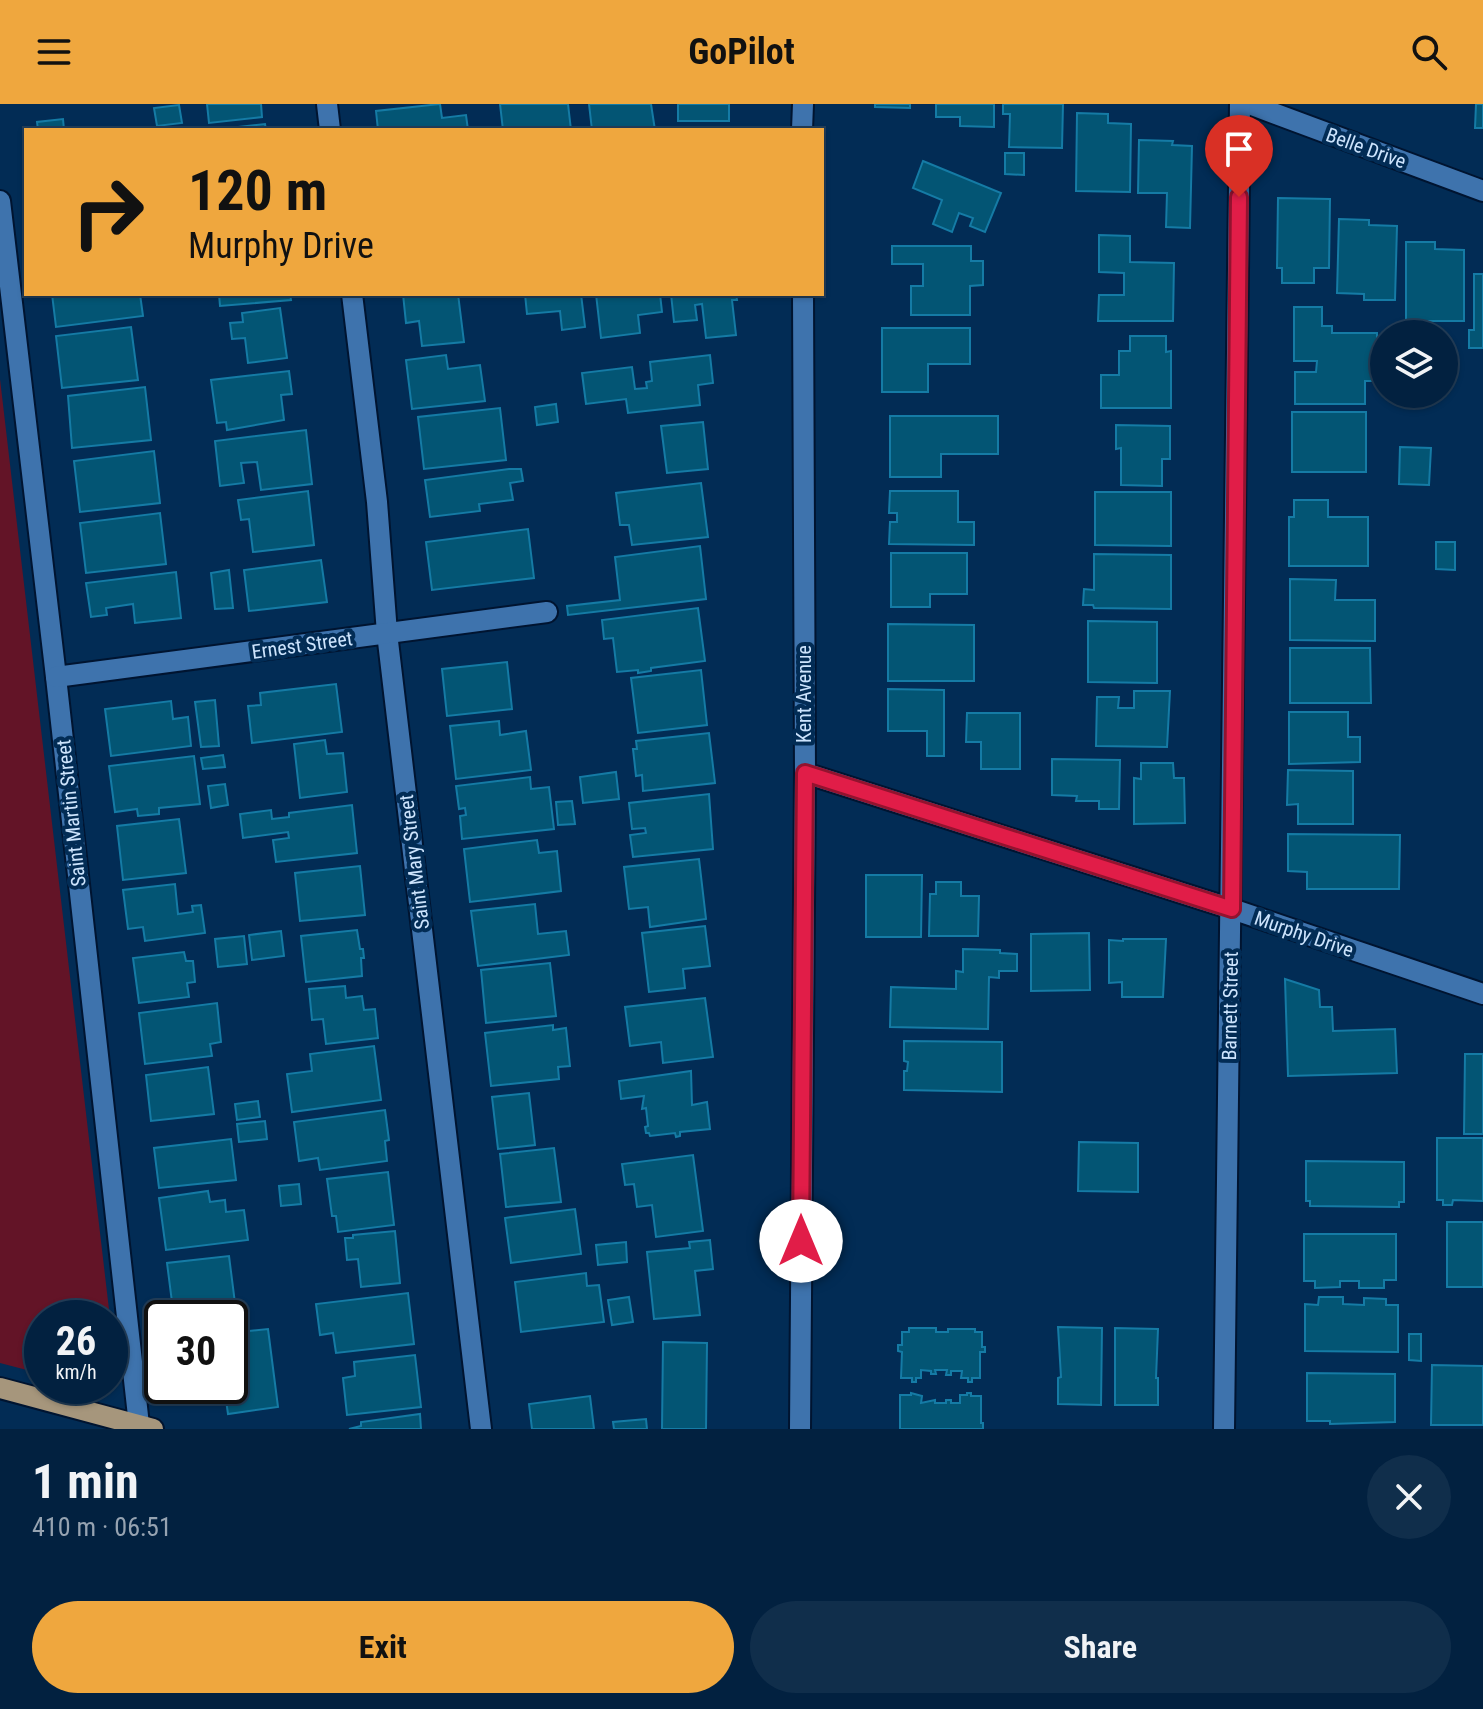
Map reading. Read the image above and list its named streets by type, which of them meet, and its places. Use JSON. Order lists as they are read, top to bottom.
{
  "streets": {
    "street": [
      "Belle Drive",
      "Ernest Street",
      "Kent Avenue",
      "Saint Martin Street",
      "Saint Mary Street",
      "Murphy Drive",
      "Barnett Street"
    ]
  },
  "crossings": [
    ["Ernest Street", "Saint Martin Street"],
    ["Ernest Street", "Saint Mary Street"],
    ["Kent Avenue", "Murphy Drive"],
    ["Murphy Drive", "Barnett Street"]
  ],
  "page": {
    "header": "GoPilot",
    "turn": ["120 m", "Murphy Drive"],
    "speed": "26 km/h",
    "limit": "30",
    "heading": ["1 min", "410 m · 06:51"],
    "buttons": ["Exit", "Share"]
  }
}
